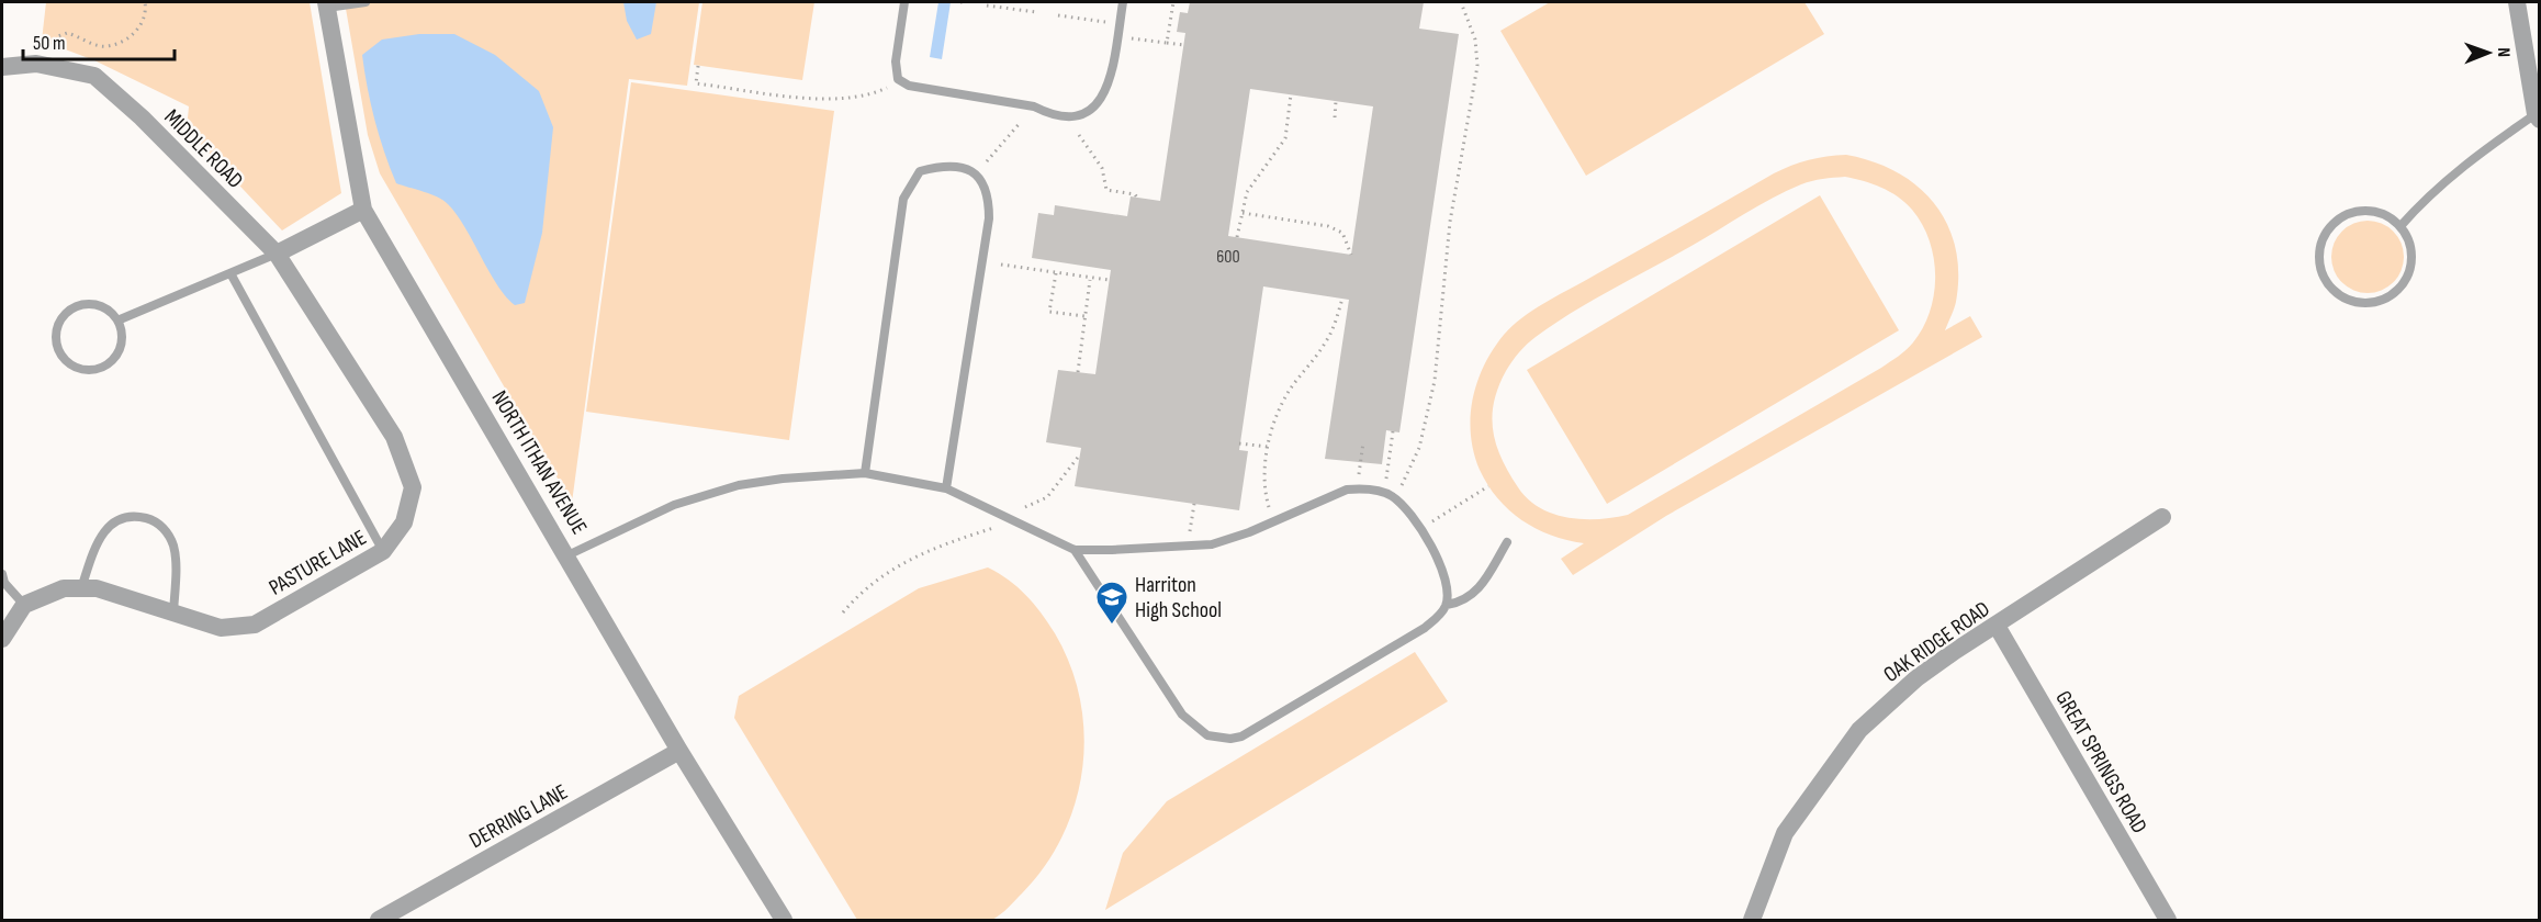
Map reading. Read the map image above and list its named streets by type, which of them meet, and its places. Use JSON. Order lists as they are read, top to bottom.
{
  "streets": {
    "street": [
      "MIDDLE ROAD",
      "NORTH ITHAN AVENUE",
      "PASTURE LANE",
      "OAK RIDGE ROAD",
      "GREAT SPRINGS ROAD",
      "DERRING LANE"
    ]
  },
  "crossings": [
    ["MIDDLE ROAD", "PASTURE LANE"],
    ["NORTH ITHAN AVENUE", "DERRING LANE"],
    ["OAK RIDGE ROAD", "GREAT SPRINGS ROAD"]
  ],
  "places": {
    "school or university": ["Harriton High School"]
  },
  "house_numbers": ["600"],
  "scale_bar": "50 m",
  "north": "right"
}
